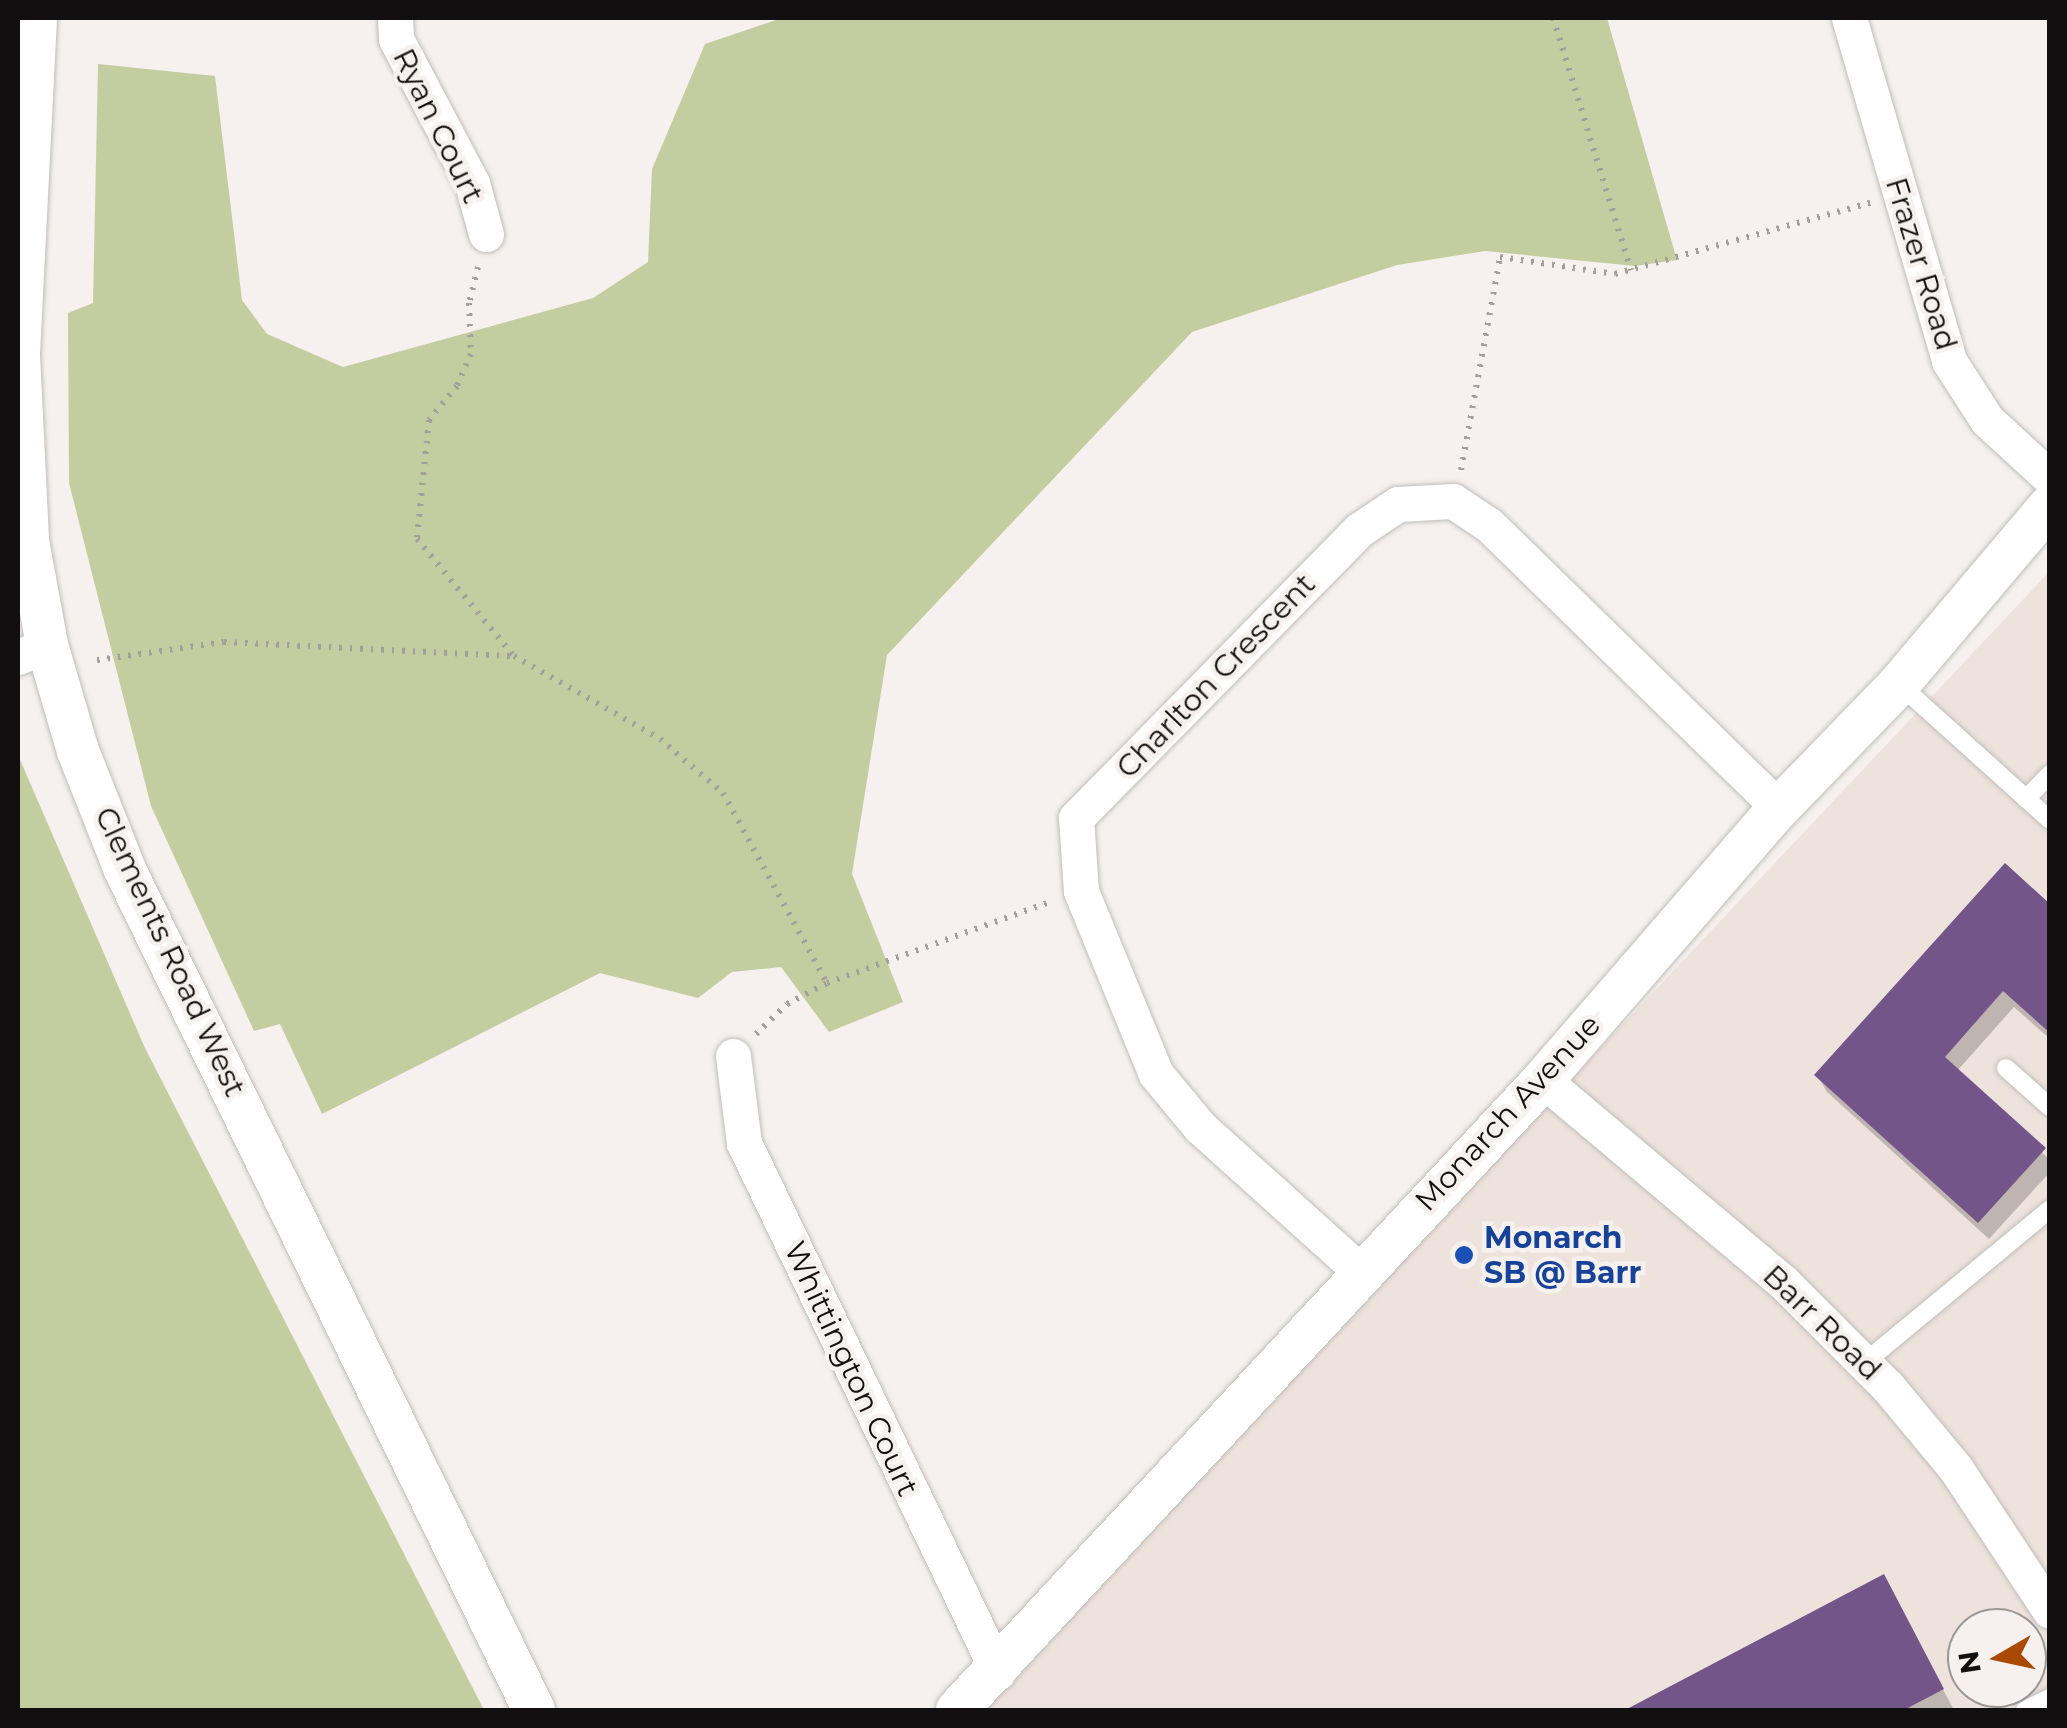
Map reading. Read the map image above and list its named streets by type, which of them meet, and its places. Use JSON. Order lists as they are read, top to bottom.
{
  "streets": {
    "street": [
      "Ryan Court",
      "Frazer Road",
      "Charlton Crescent",
      "Clements Road West",
      "Monarch Avenue",
      "Barr Road",
      "Whittington Court"
    ]
  },
  "crossings": [
    ["Charlton Crescent", "Monarch Avenue"],
    ["Monarch Avenue", "Barr Road"],
    ["Monarch Avenue", "Whittington Court"]
  ],
  "places": ["Monarch SB @ Barr"],
  "north": "left"
}
